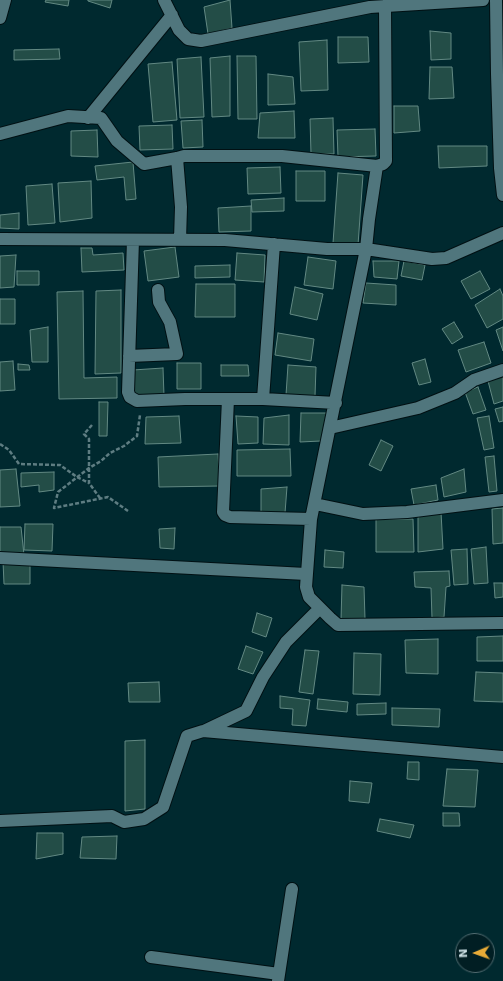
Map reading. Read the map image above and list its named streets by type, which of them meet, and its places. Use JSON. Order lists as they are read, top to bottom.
{
  "north": "left"
}
